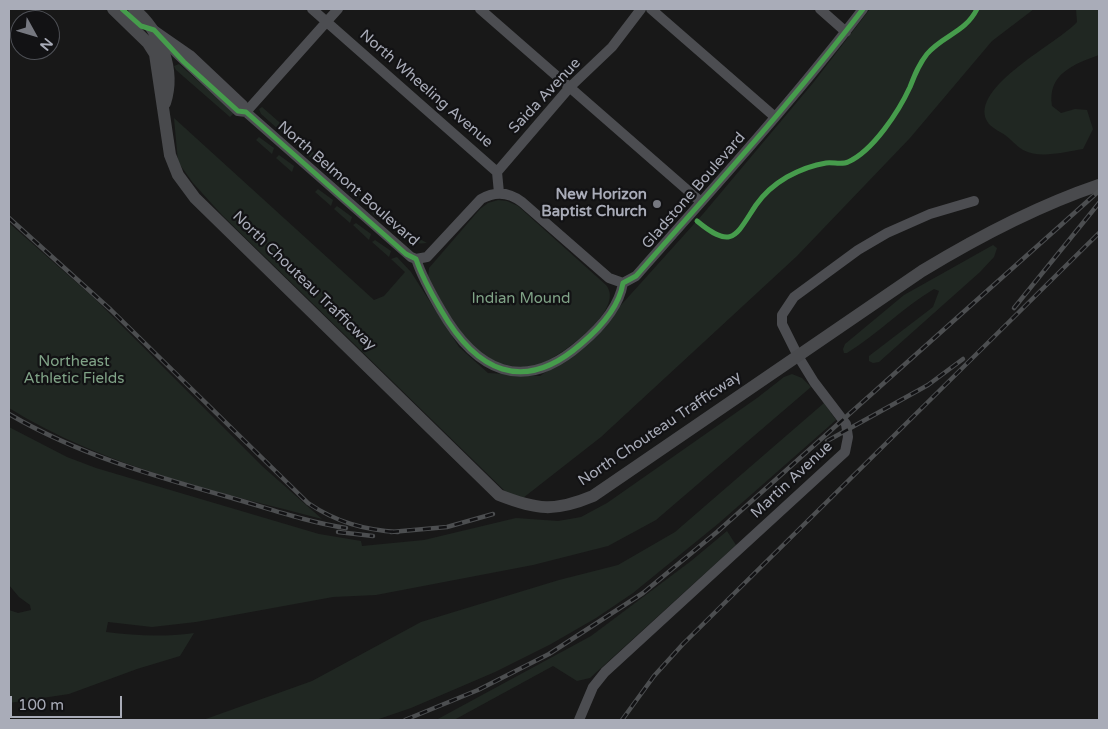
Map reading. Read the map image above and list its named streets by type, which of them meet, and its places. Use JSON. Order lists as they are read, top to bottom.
{
  "streets": {
    "main road": ["North Belmont Boulevard", "North Chouteau Trafficway"],
    "street": [
      "North Wheeling Avenue",
      "Saida Avenue",
      "Gladstone Boulevard",
      "Martin Avenue"
    ]
  },
  "crossings": [
    ["North Wheeling Avenue", "Saida Avenue"],
    ["North Belmont Boulevard", "Gladstone Boulevard"],
    ["North Belmont Boulevard", "North Chouteau Trafficway"],
    ["North Chouteau Trafficway", "Martin Avenue"]
  ],
  "parks": ["Indian Mound", "Northeast Athletic Fields"],
  "places": ["New Horizon Baptist Church"],
  "scale_bar": "100 m",
  "north": "bottom right"
}
